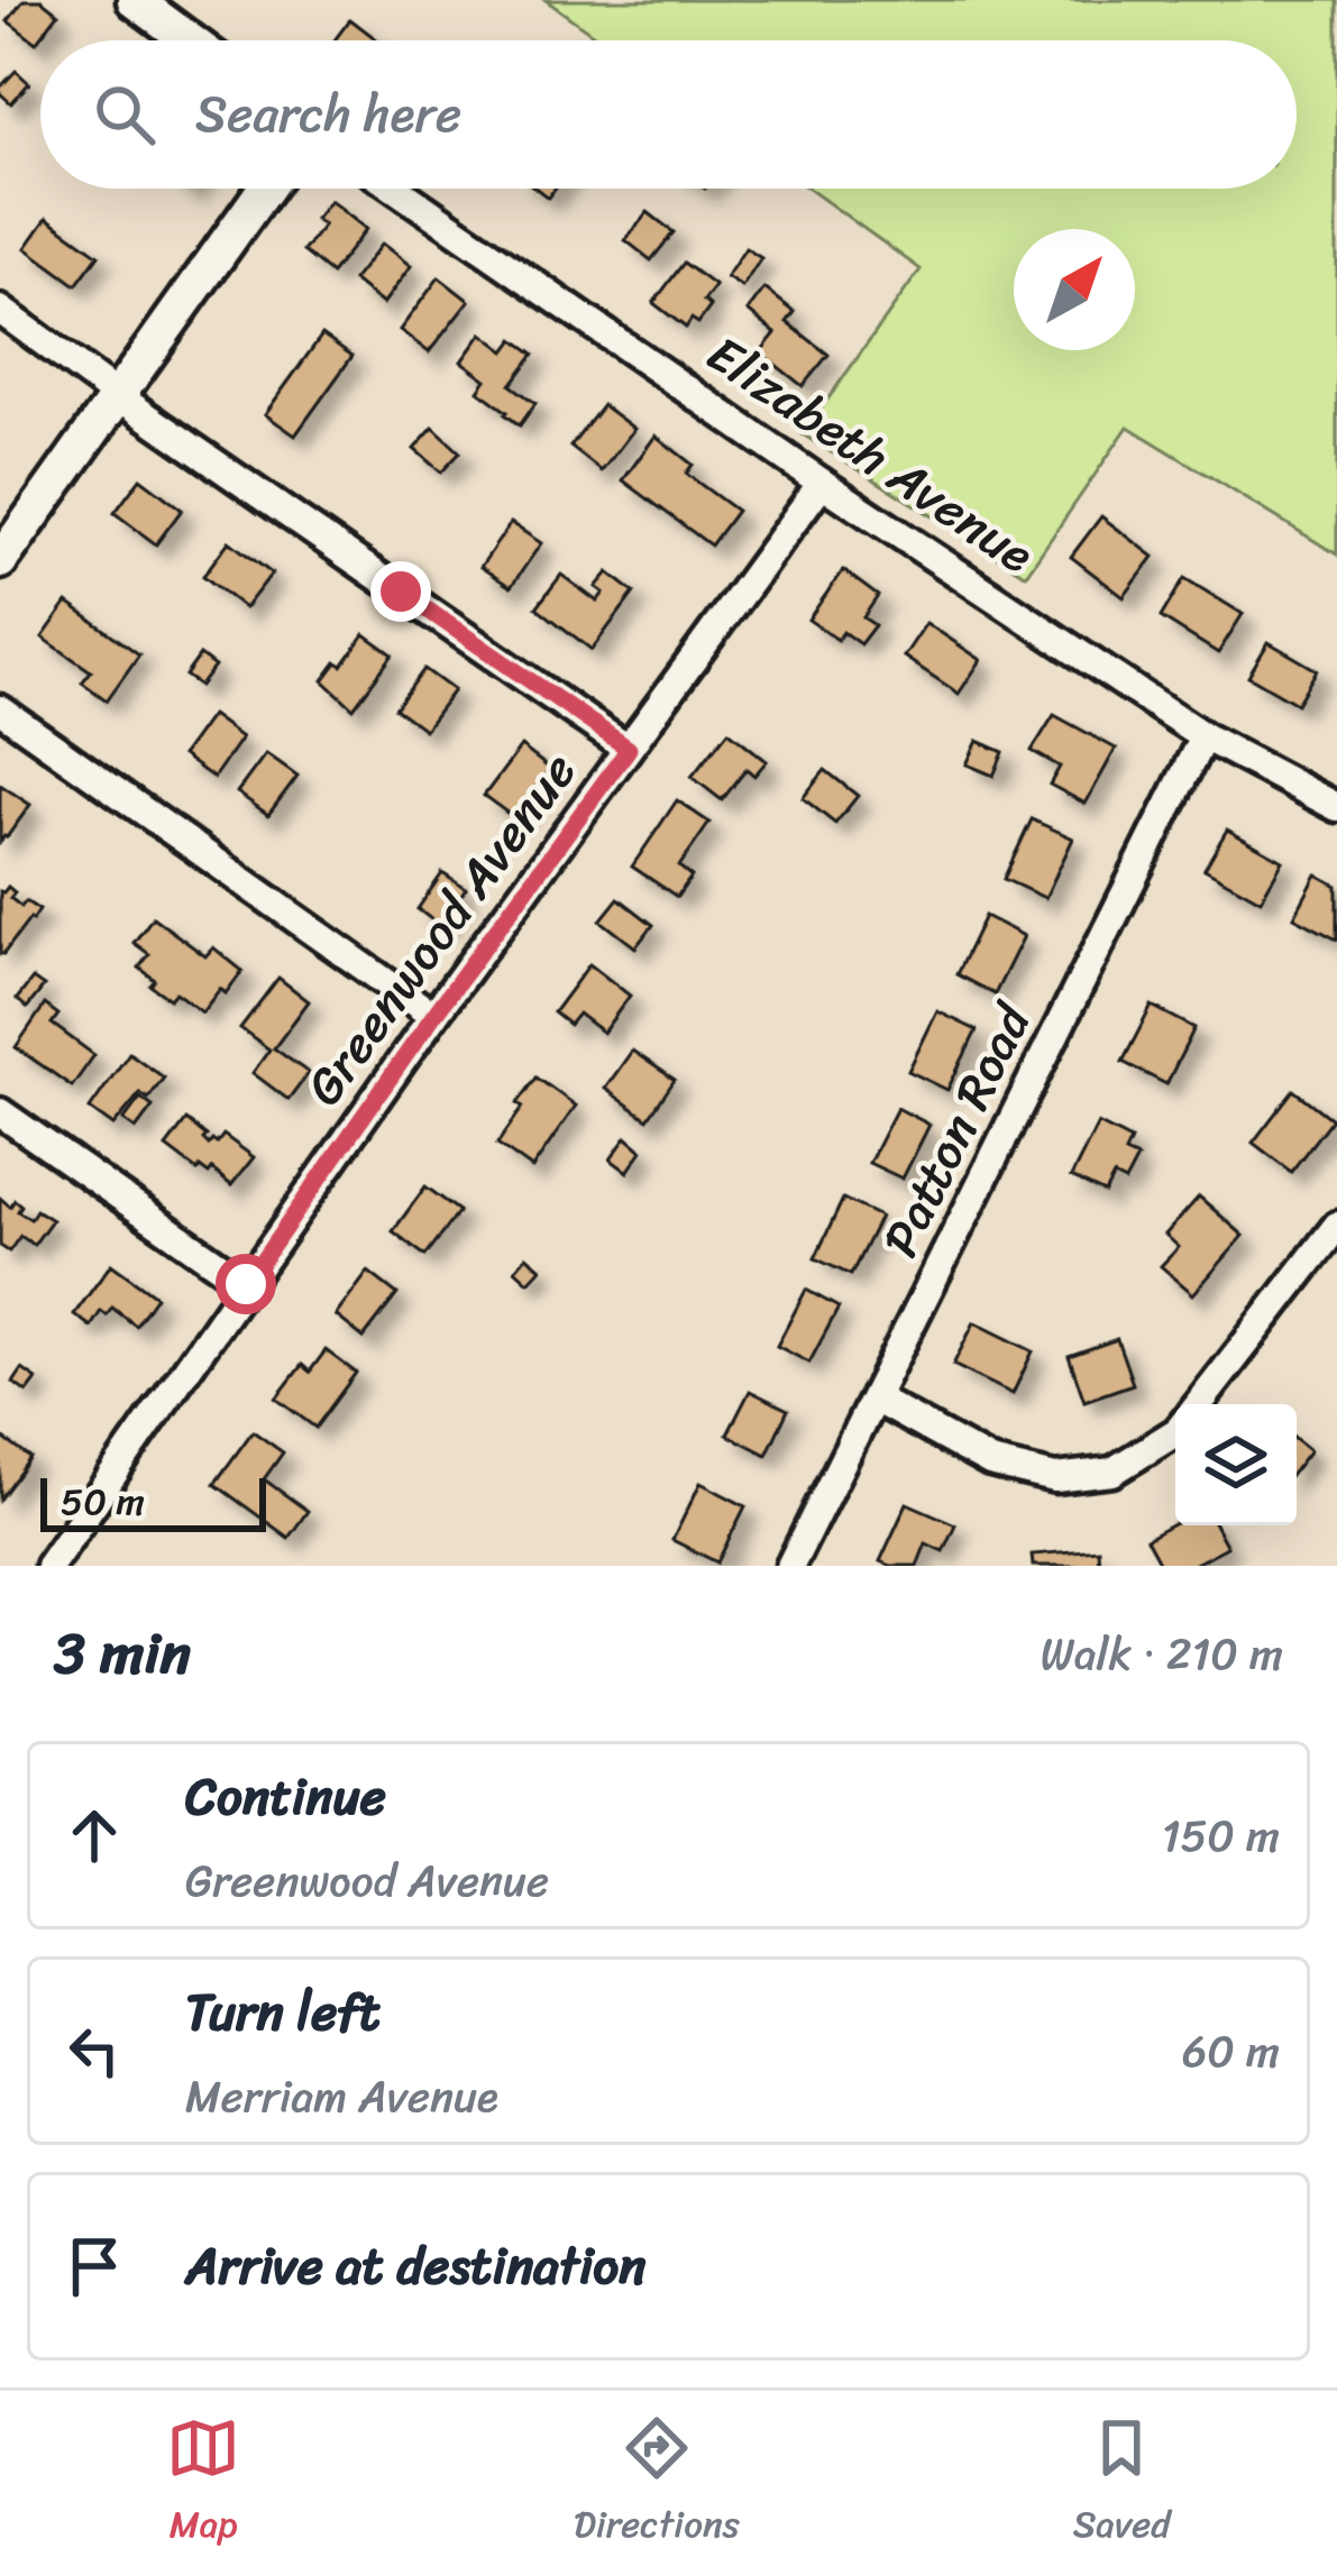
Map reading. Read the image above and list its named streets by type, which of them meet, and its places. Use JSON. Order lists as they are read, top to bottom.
{
  "streets": {
    "street": ["Elizabeth Avenue", "Greenwood Avenue", "Patton Road"]
  },
  "crossings": [
    ["Elizabeth Avenue", "Greenwood Avenue"],
    ["Elizabeth Avenue", "Patton Road"]
  ],
  "scale_bar": "50 m",
  "north": "top right",
  "page": {
    "search": "Search here",
    "scale": "50 m",
    "heading": ["3 min", "Walk · 210 m"],
    "list": [
      ["Continue", "Greenwood Avenue", "150 m"],
      ["Turn left", "Merriam Avenue", "60 m"],
      "Arrive at destination"
    ],
    "nav": ["Map", "Directions", "Saved"]
  }
}
